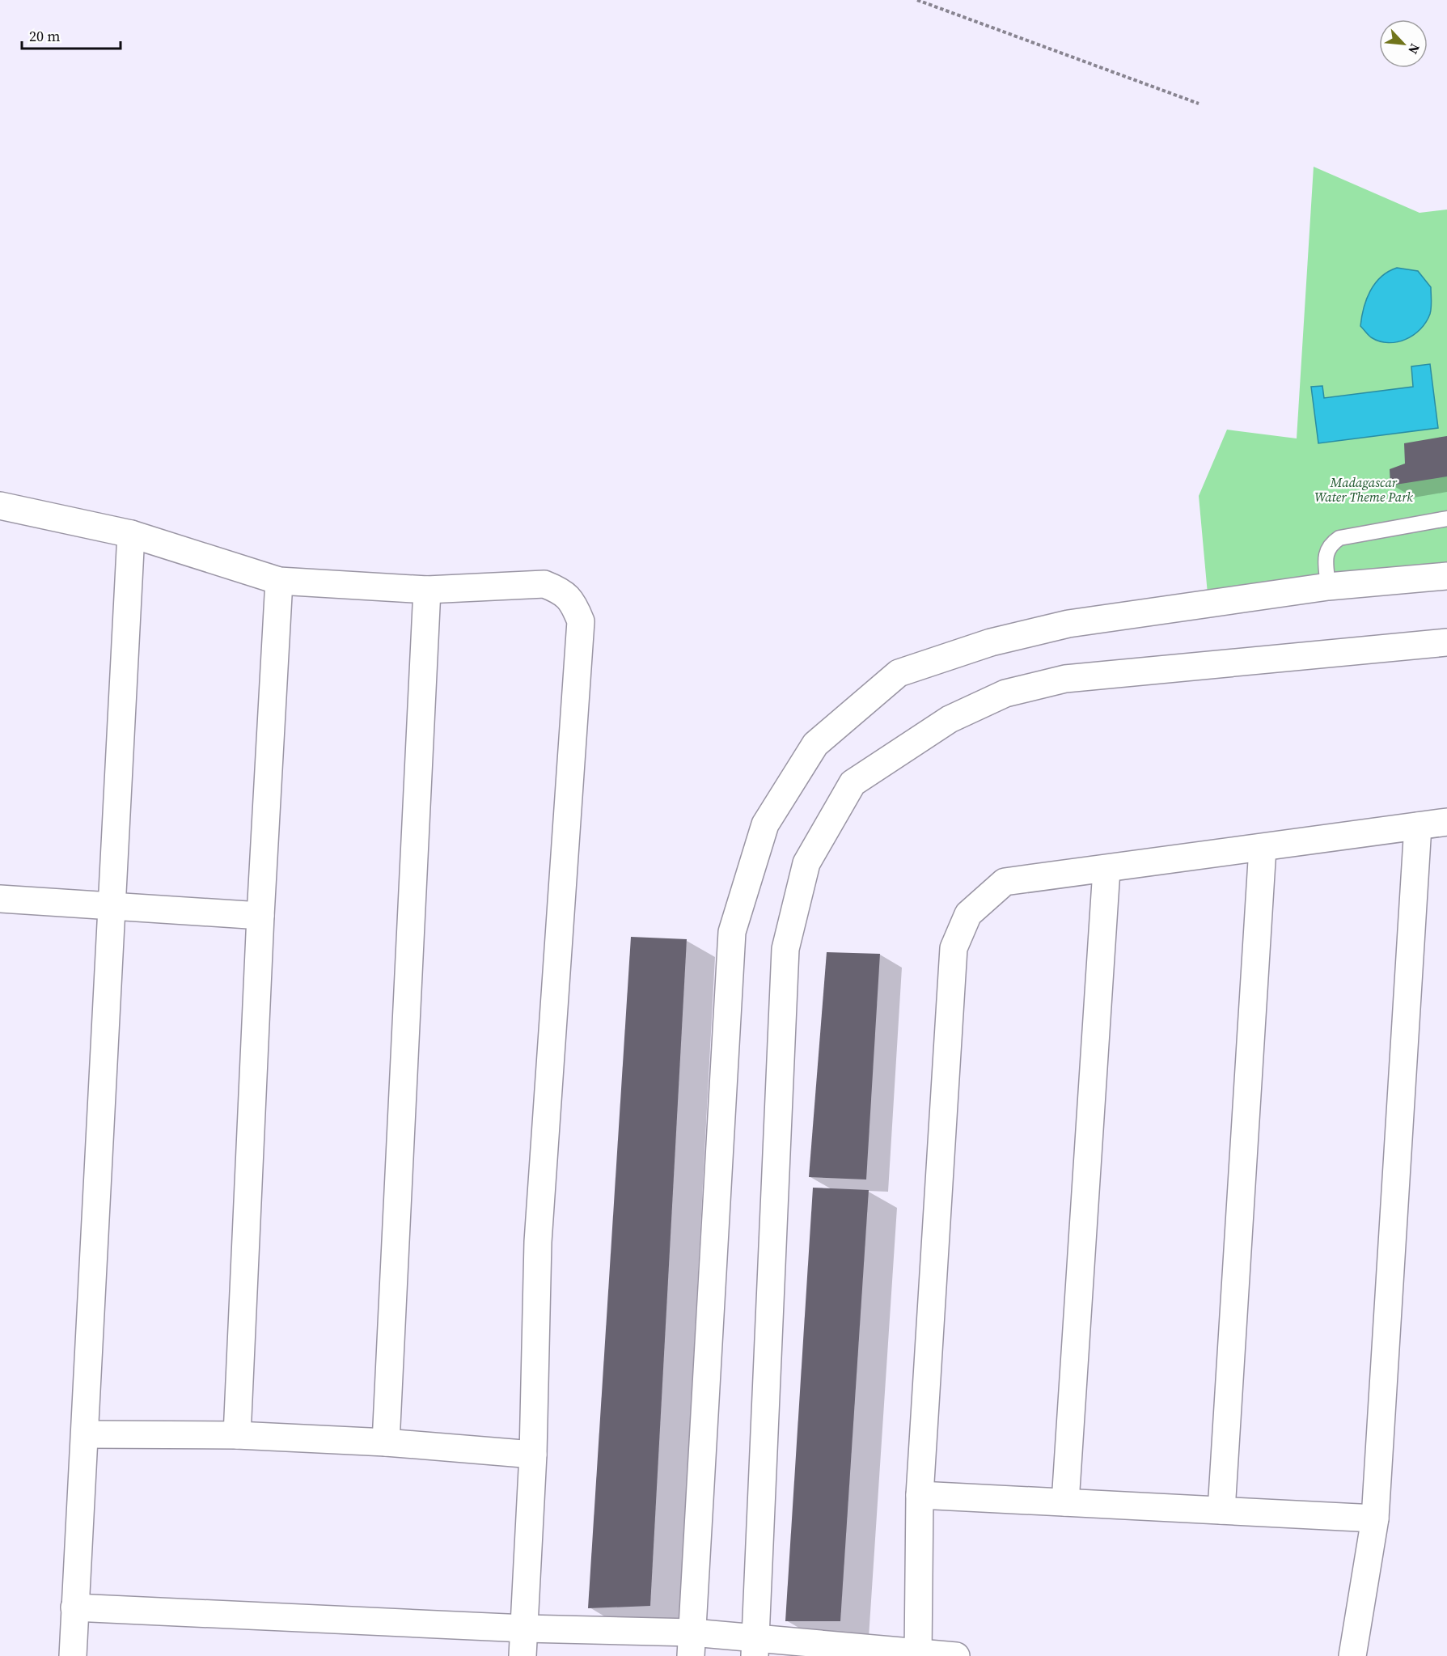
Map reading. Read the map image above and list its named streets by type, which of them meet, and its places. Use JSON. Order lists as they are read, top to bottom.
{
  "parks": ["Madagascar Water Theme Park"],
  "scale_bar": "20 m",
  "north": "bottom right"
}
